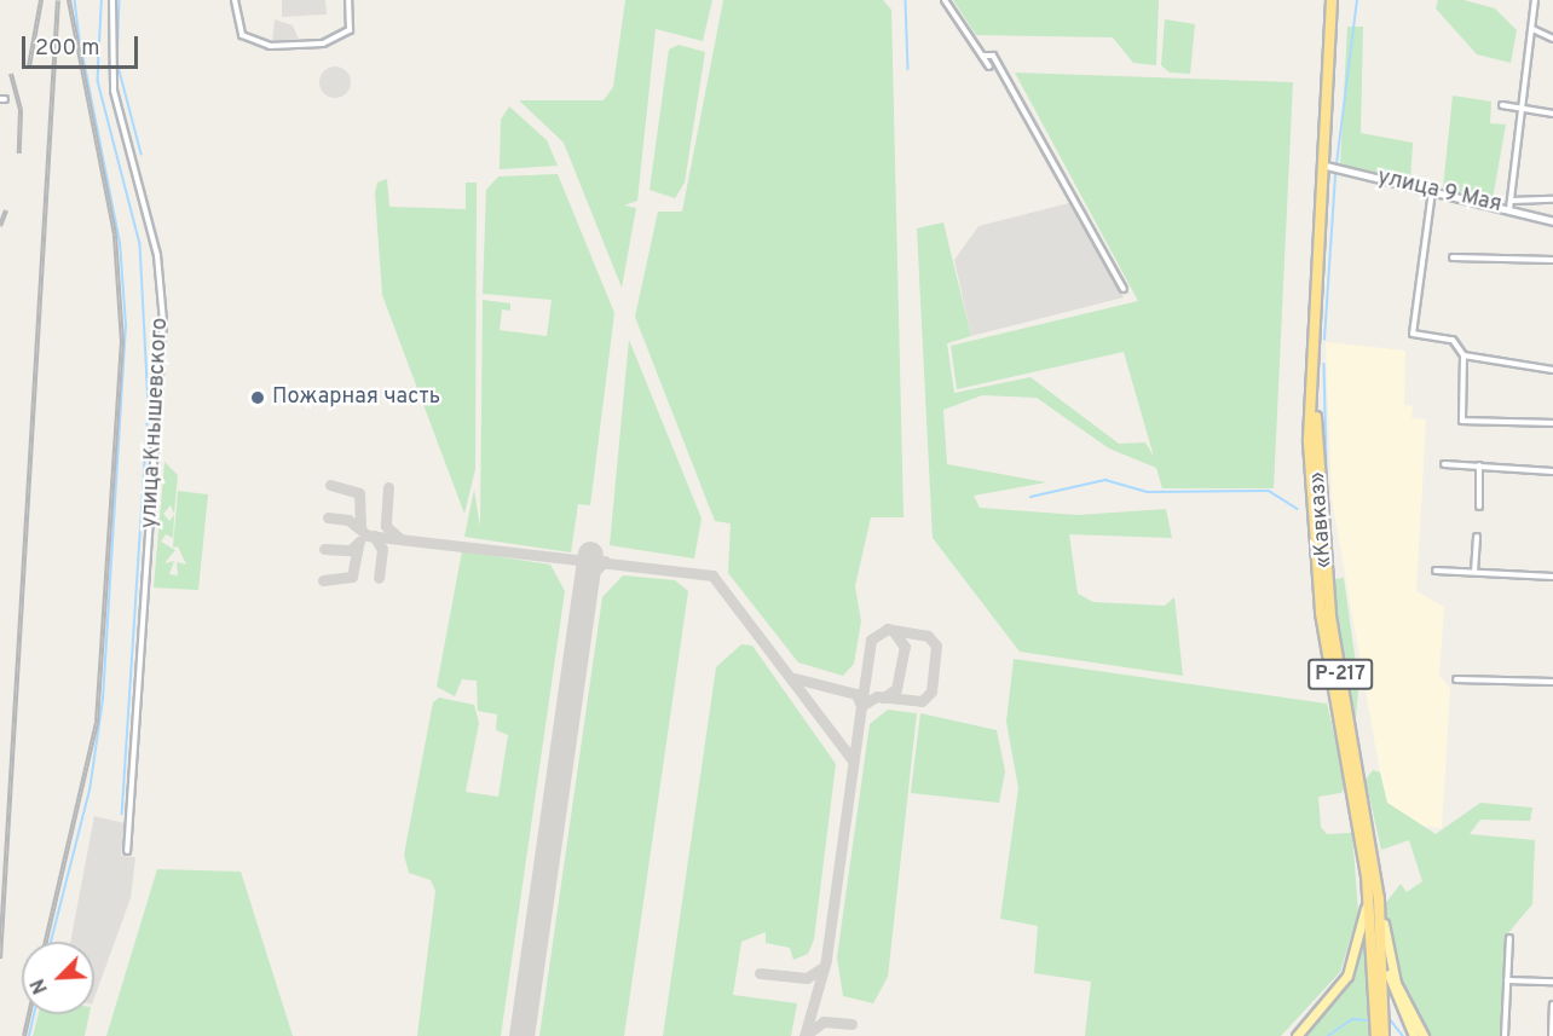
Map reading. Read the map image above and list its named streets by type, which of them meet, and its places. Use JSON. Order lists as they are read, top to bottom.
{
  "streets": {
    "highway": ["«Кавказ»", "Р-217"],
    "street": ["улица 9 Мая", "улица Кнышевского"]
  },
  "crossings": [
    ["улица 9 Мая", "«Кавказ»"]
  ],
  "places": ["Пожарная часть"],
  "scale_bar": "200 m",
  "north": "bottom left"
}
